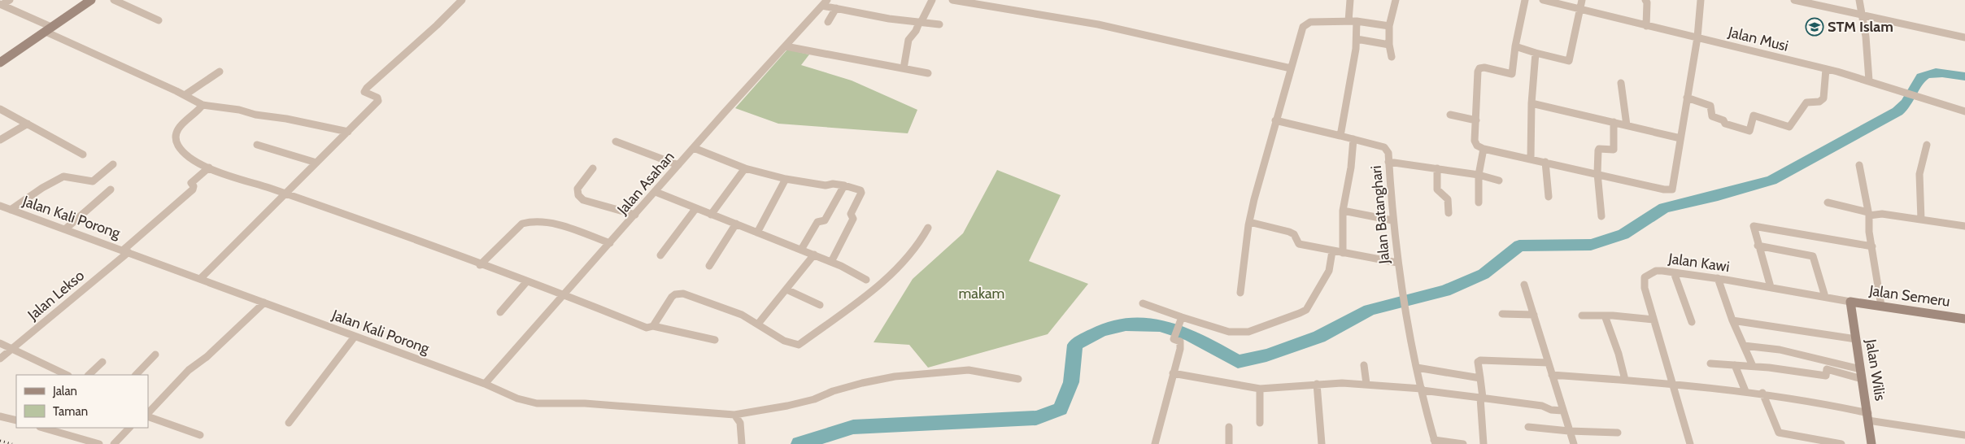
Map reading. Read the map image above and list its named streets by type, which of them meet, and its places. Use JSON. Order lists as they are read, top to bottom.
{
  "streets": {
    "main road": ["Jalan Semeru", "Jalan Wilis"],
    "street": [
      "Jalan Musi",
      "Jalan Asahan",
      "Jalan Batanghari",
      "Jalan Kali Porong",
      "Jalan Kawi",
      "Jalan Lekso"
    ]
  },
  "crossings": [
    ["Jalan Asahan", "Jalan Kali Porong"],
    ["Jalan Kali Porong", "Jalan Lekso"],
    ["Jalan Kawi", "Jalan Semeru"],
    ["Jalan Kawi", "Jalan Wilis"],
    ["Jalan Semeru", "Jalan Wilis"]
  ],
  "parks": ["makam"],
  "places": {
    "school or university": ["STM Islam"]
  },
  "legend": ["Jalan", "Taman"]
}
